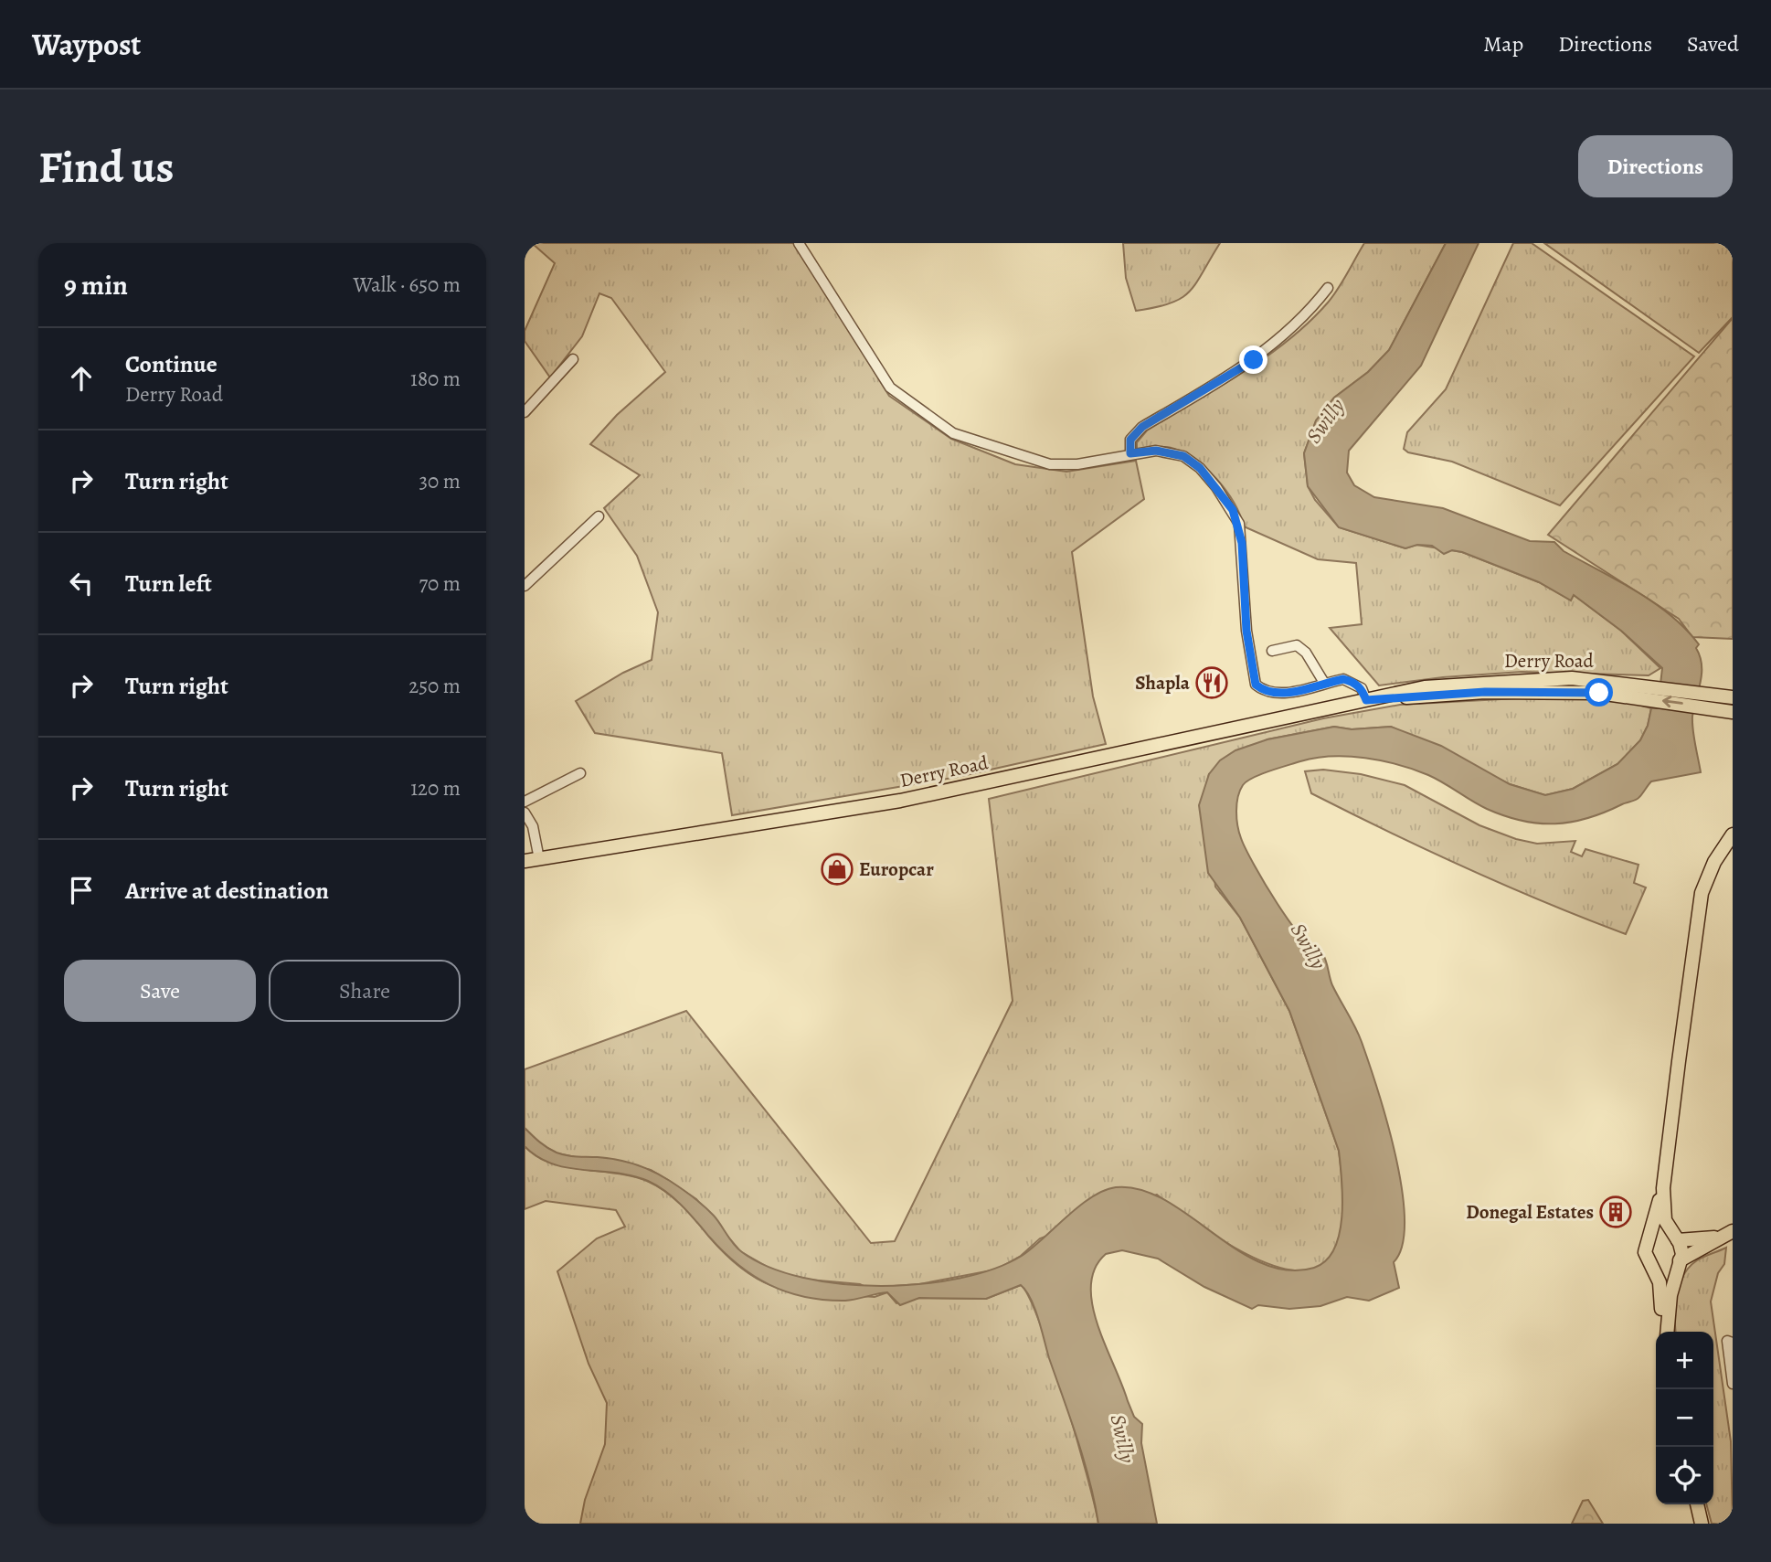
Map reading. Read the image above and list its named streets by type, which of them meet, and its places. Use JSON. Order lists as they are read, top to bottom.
{
  "streets": {
    "main road": ["Derry Road"]
  },
  "water": ["Swilly"],
  "places": {
    "restaurant": ["Shapla"],
    "shop": ["Europcar"],
    "building": ["Donegal Estates"]
  },
  "page": {
    "header": "Waypost",
    "nav": ["Map", "Directions", "Saved"],
    "buttons": [
      "Directions",
      ["Save", "Share"]
    ],
    "title": "Find us",
    "heading": ["9 min", "Walk · 650 m"],
    "list": [
      ["Continue", "Derry Road", "180 m"],
      ["Turn right", "30 m"],
      ["Turn left", "70 m"],
      ["Turn right", "250 m"],
      ["Turn right", "120 m"],
      "Arrive at destination"
    ],
    "map_buttons": ["+", "−"]
  }
}
